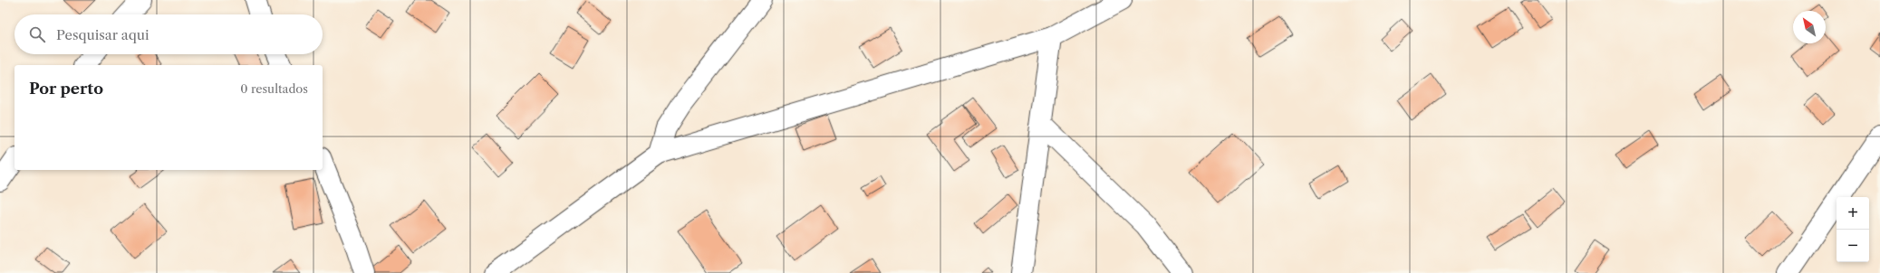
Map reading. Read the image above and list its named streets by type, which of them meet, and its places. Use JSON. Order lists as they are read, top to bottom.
{
  "north": "top left",
  "page": {
    "search": "Pesquisar aqui",
    "heading": ["Por perto", "0 resultados"],
    "map_buttons": ["+", "−"]
  }
}
